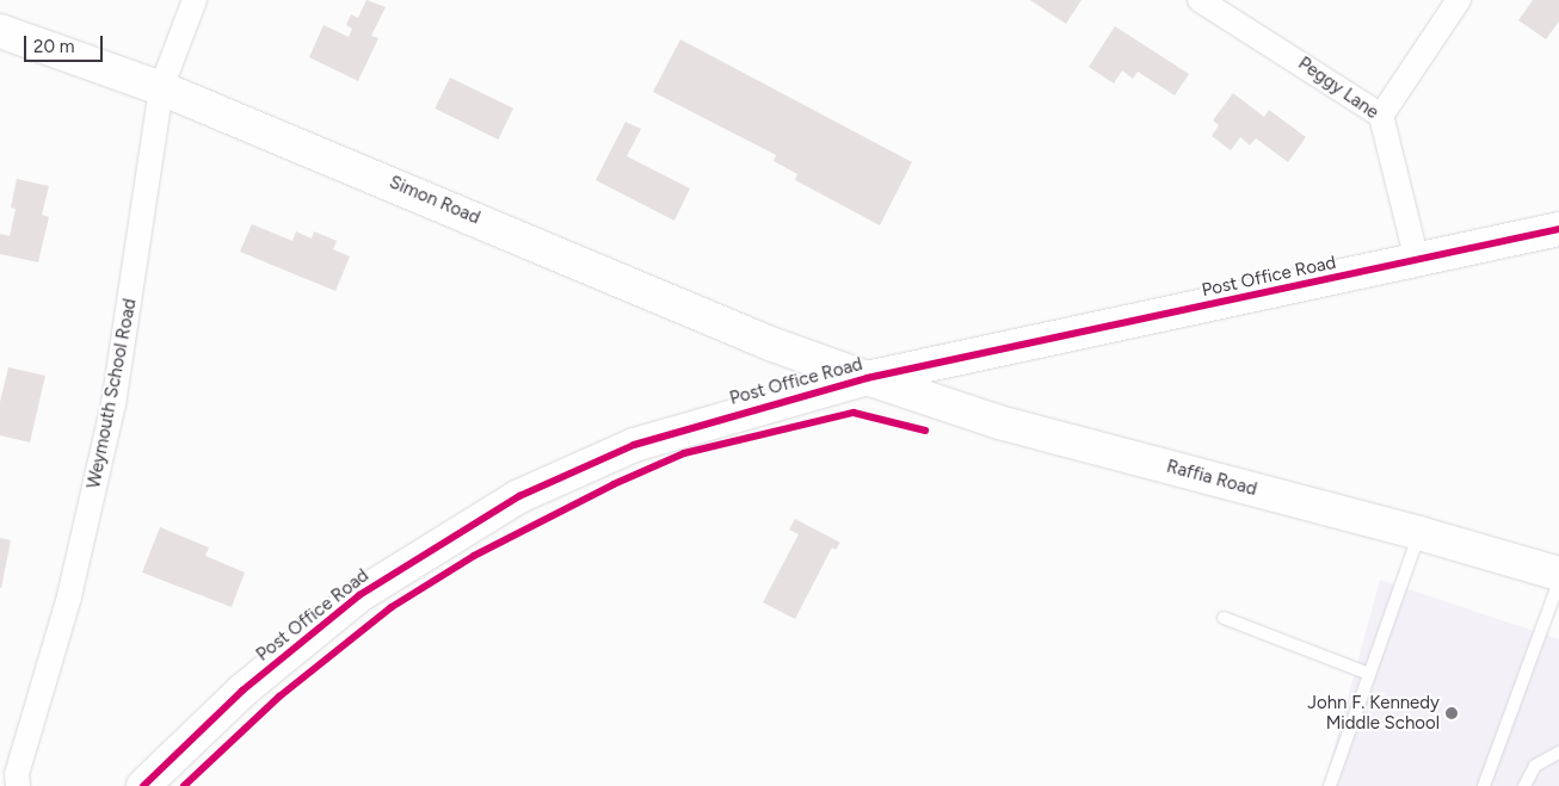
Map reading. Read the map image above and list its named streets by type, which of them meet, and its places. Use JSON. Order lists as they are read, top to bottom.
{
  "streets": {
    "main road": ["Simon Road", "Post Office Road", "Raffia Road"],
    "street": ["Peggy Lane", "Weymouth School Road"]
  },
  "crossings": [
    ["Peggy Lane", "Post Office Road"],
    ["Simon Road", "Post Office Road"],
    ["Simon Road", "Weymouth School Road"],
    ["Simon Road", "Raffia Road"],
    ["Post Office Road", "Raffia Road"]
  ],
  "places": ["John F. Kennedy Middle School"],
  "scale_bar": "20 m"
}
